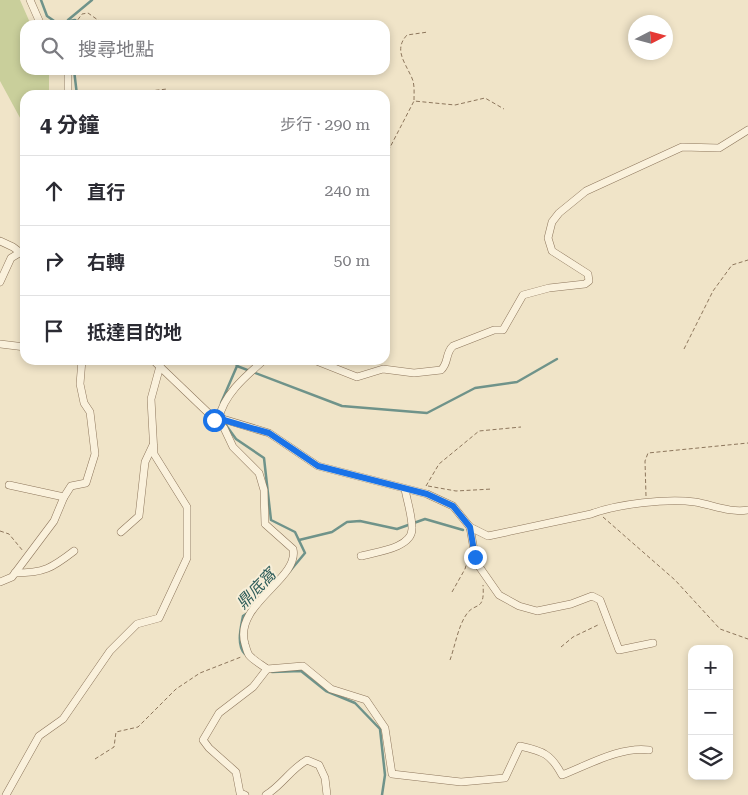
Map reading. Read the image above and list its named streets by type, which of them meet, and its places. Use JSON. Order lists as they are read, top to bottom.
{
  "water": ["鼎底窩"],
  "north": "right",
  "page": {
    "search": "搜尋地點",
    "heading": ["4 分鐘", "步行 · 290 m"],
    "list": [
      ["直行", "240 m"],
      ["右轉", "50 m"],
      "抵達目的地"
    ],
    "map_buttons": ["+", "−"]
  }
}
